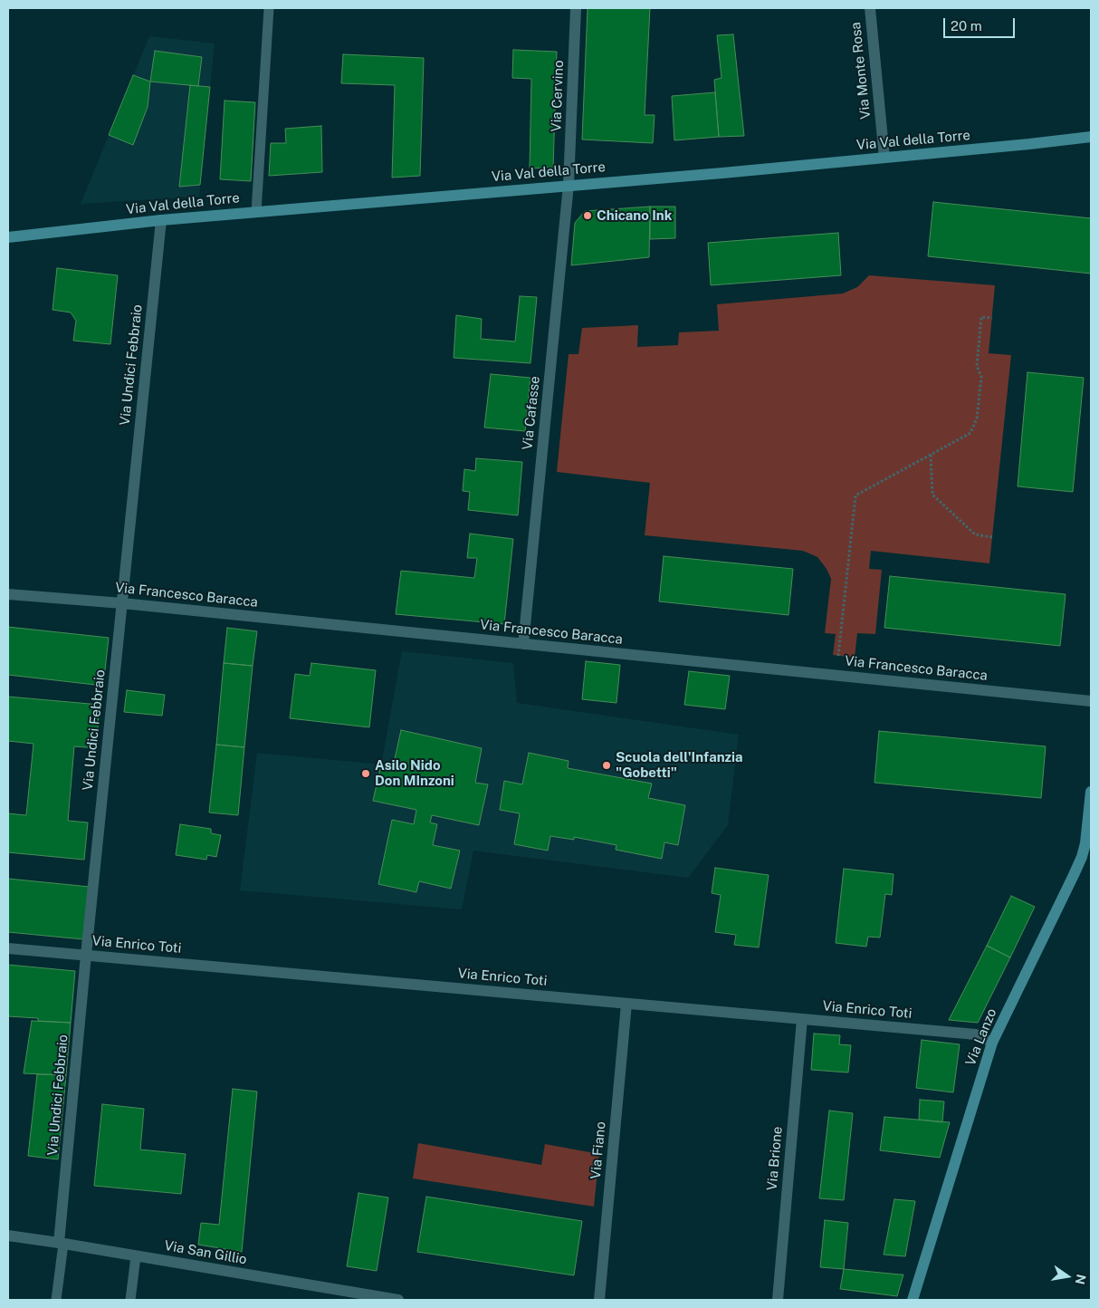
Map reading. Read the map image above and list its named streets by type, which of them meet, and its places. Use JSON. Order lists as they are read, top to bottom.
{
  "streets": {
    "street": [
      "Via Monte Rosa",
      "Via Cervino",
      "Via Val della Torre",
      "Via Undici Febbraio",
      "Via Cafasse",
      "Via Francesco Baracca",
      "Via Enrico Toti",
      "Via Lanzo",
      "Via Fiano",
      "Via Brione",
      "Via San Gillio"
    ]
  },
  "crossings": [
    ["Via Monte Rosa", "Via Val della Torre"],
    ["Via Cervino", "Via Val della Torre"],
    ["Via Cervino", "Via Cafasse"],
    ["Via Val della Torre", "Via Undici Febbraio"],
    ["Via Val della Torre", "Via Cafasse"],
    ["Via Undici Febbraio", "Via Francesco Baracca"],
    ["Via Undici Febbraio", "Via Enrico Toti"],
    ["Via Undici Febbraio", "Via San Gillio"],
    ["Via Cafasse", "Via Francesco Baracca"],
    ["Via Enrico Toti", "Via Lanzo"],
    ["Via Enrico Toti", "Via Fiano"],
    ["Via Enrico Toti", "Via Brione"]
  ],
  "places": ["Chicano Ink", "Scuola dell'Infanzia \"Gobetti\"", "Asilo Nido Don MInzoni"],
  "scale_bar": "20 m",
  "north": "right"
}
